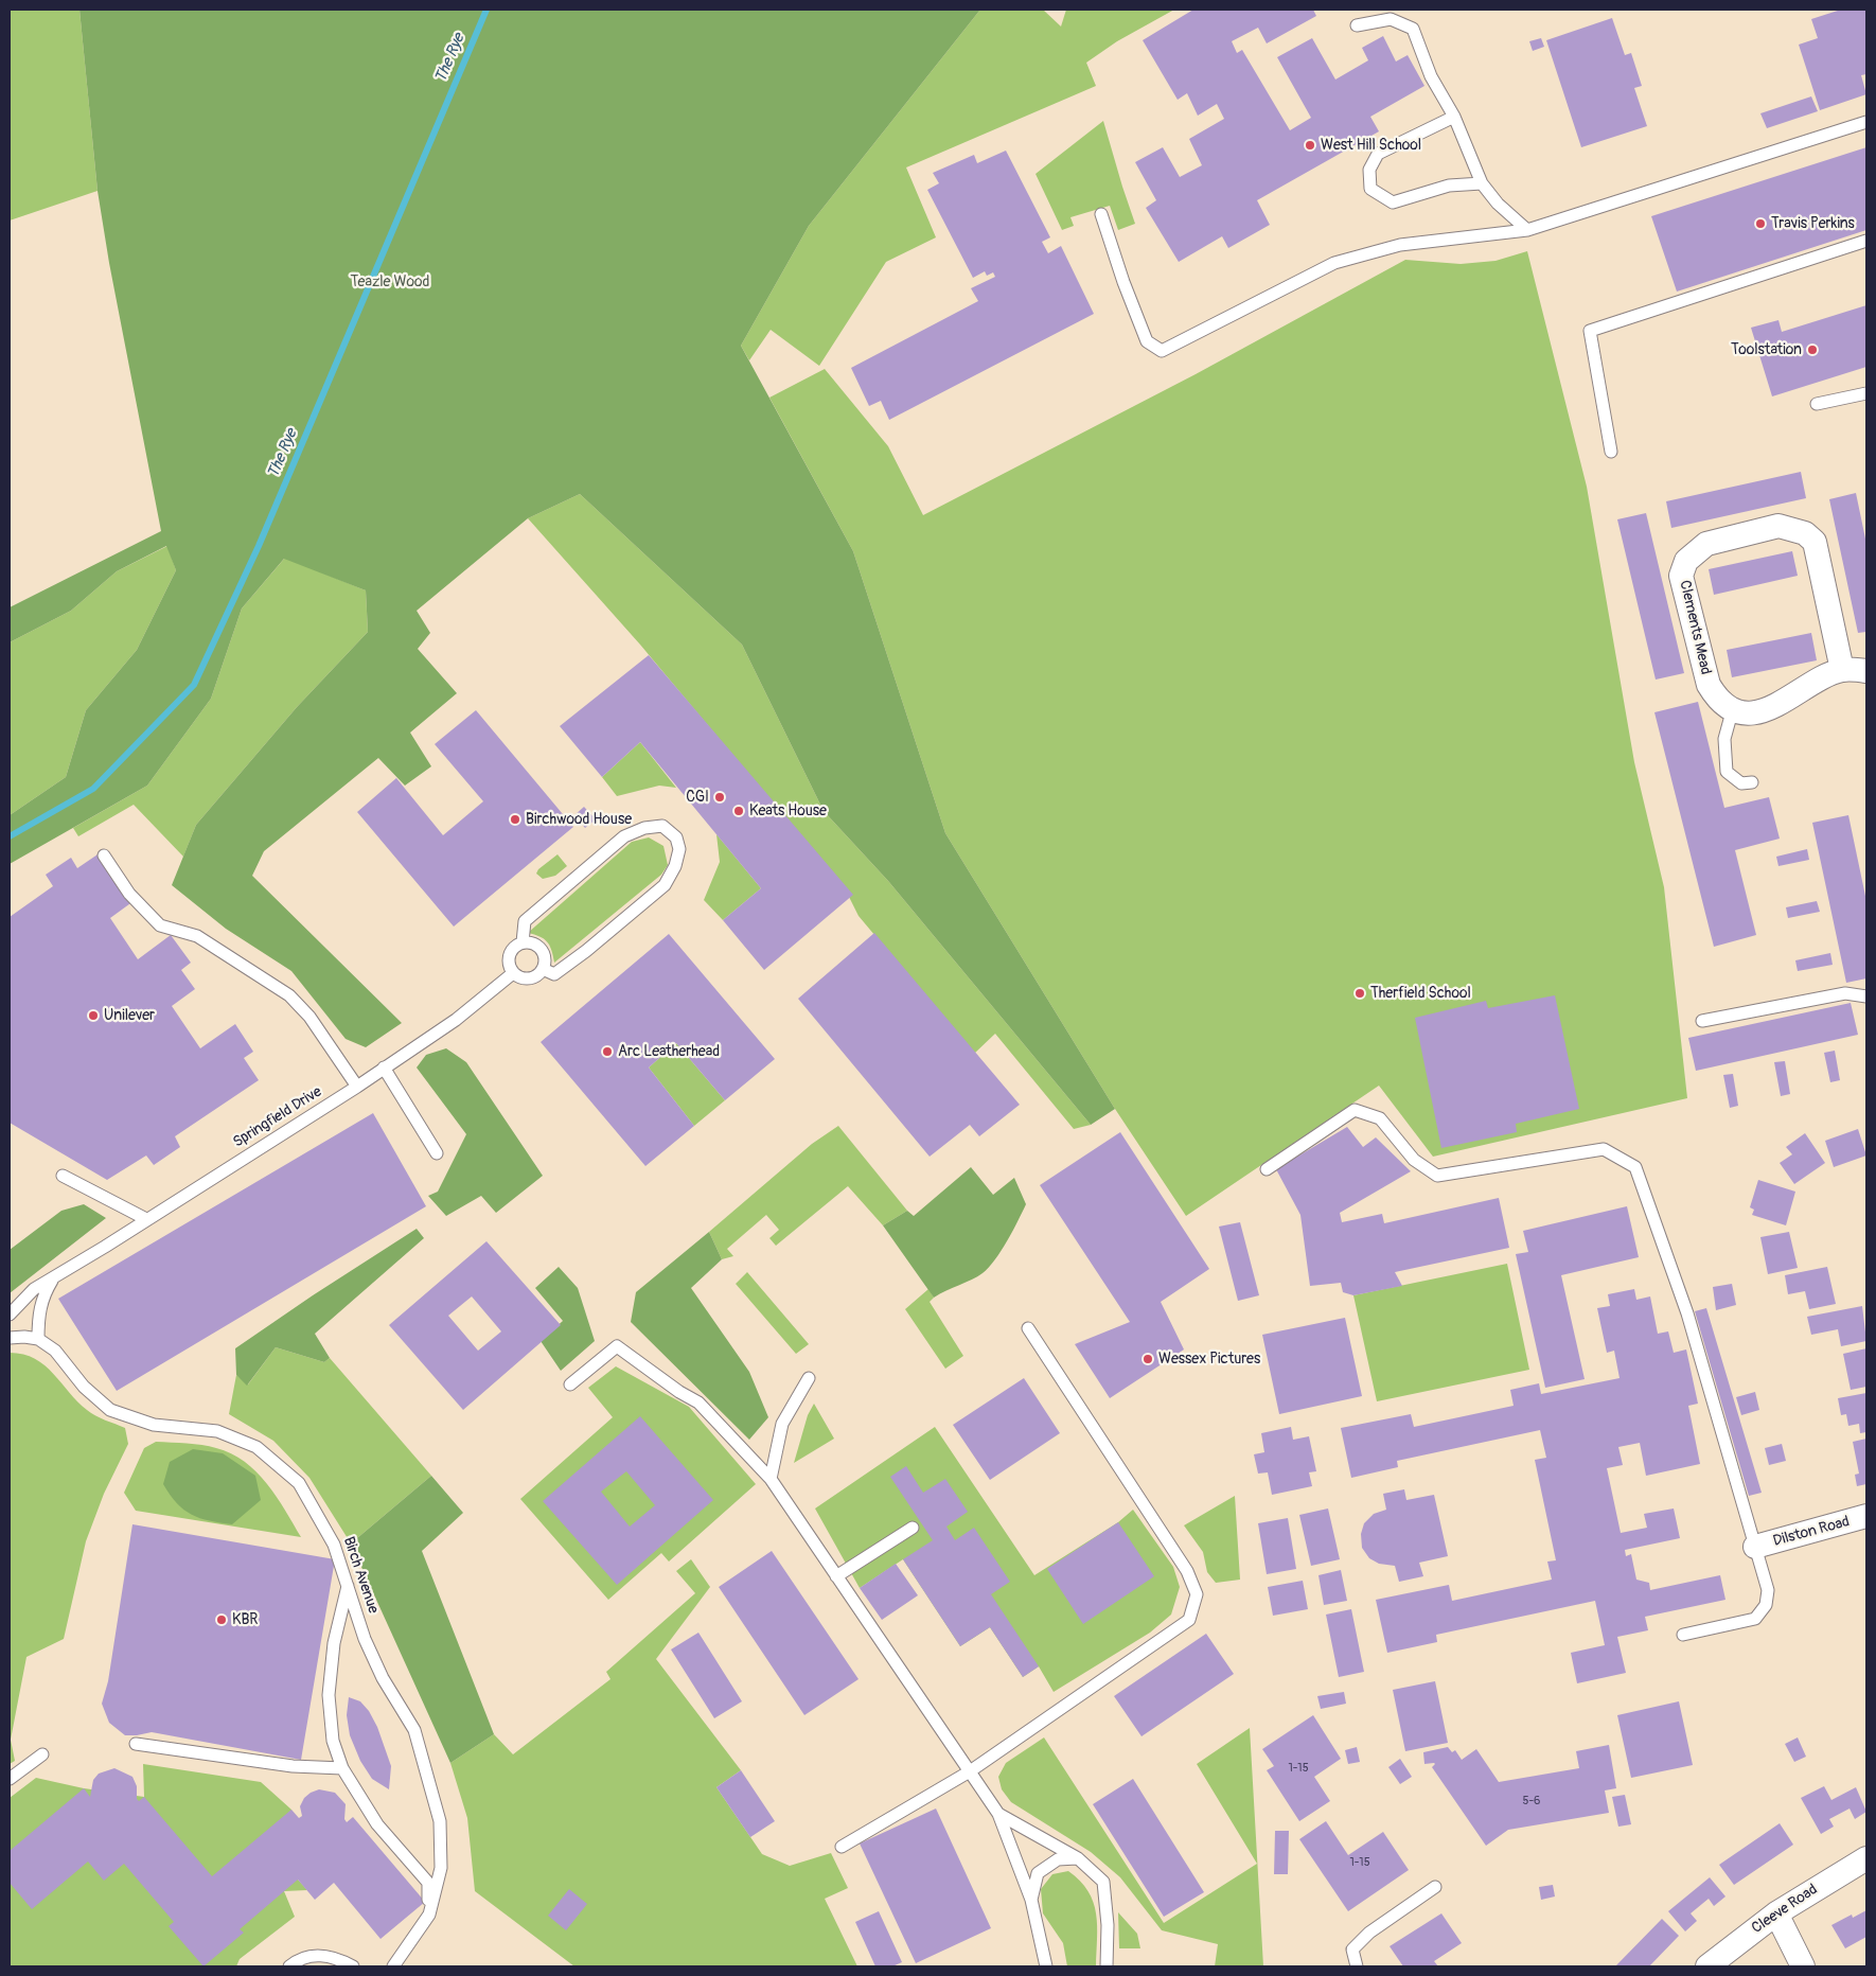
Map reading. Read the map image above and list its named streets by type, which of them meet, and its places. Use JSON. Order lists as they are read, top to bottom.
{
  "streets": {
    "street": ["Clements Mead", "Dilston Road", "Cleeve Road"],
    "lane": ["Springfield Drive", "Birch Avenue"]
  },
  "water": ["The Rye"],
  "parks": ["Teazle Wood"],
  "places": [
    "West Hill School",
    "Travis Perkins",
    "Toolstation",
    "CGI",
    "Keats House",
    "Birchwood House",
    "Therfield School",
    "Unilever",
    "Arc Leatherhead",
    "Wessex Pictures",
    "KBR"
  ],
  "house_numbers": ["1-15", "5-6", "1-15"]
}
